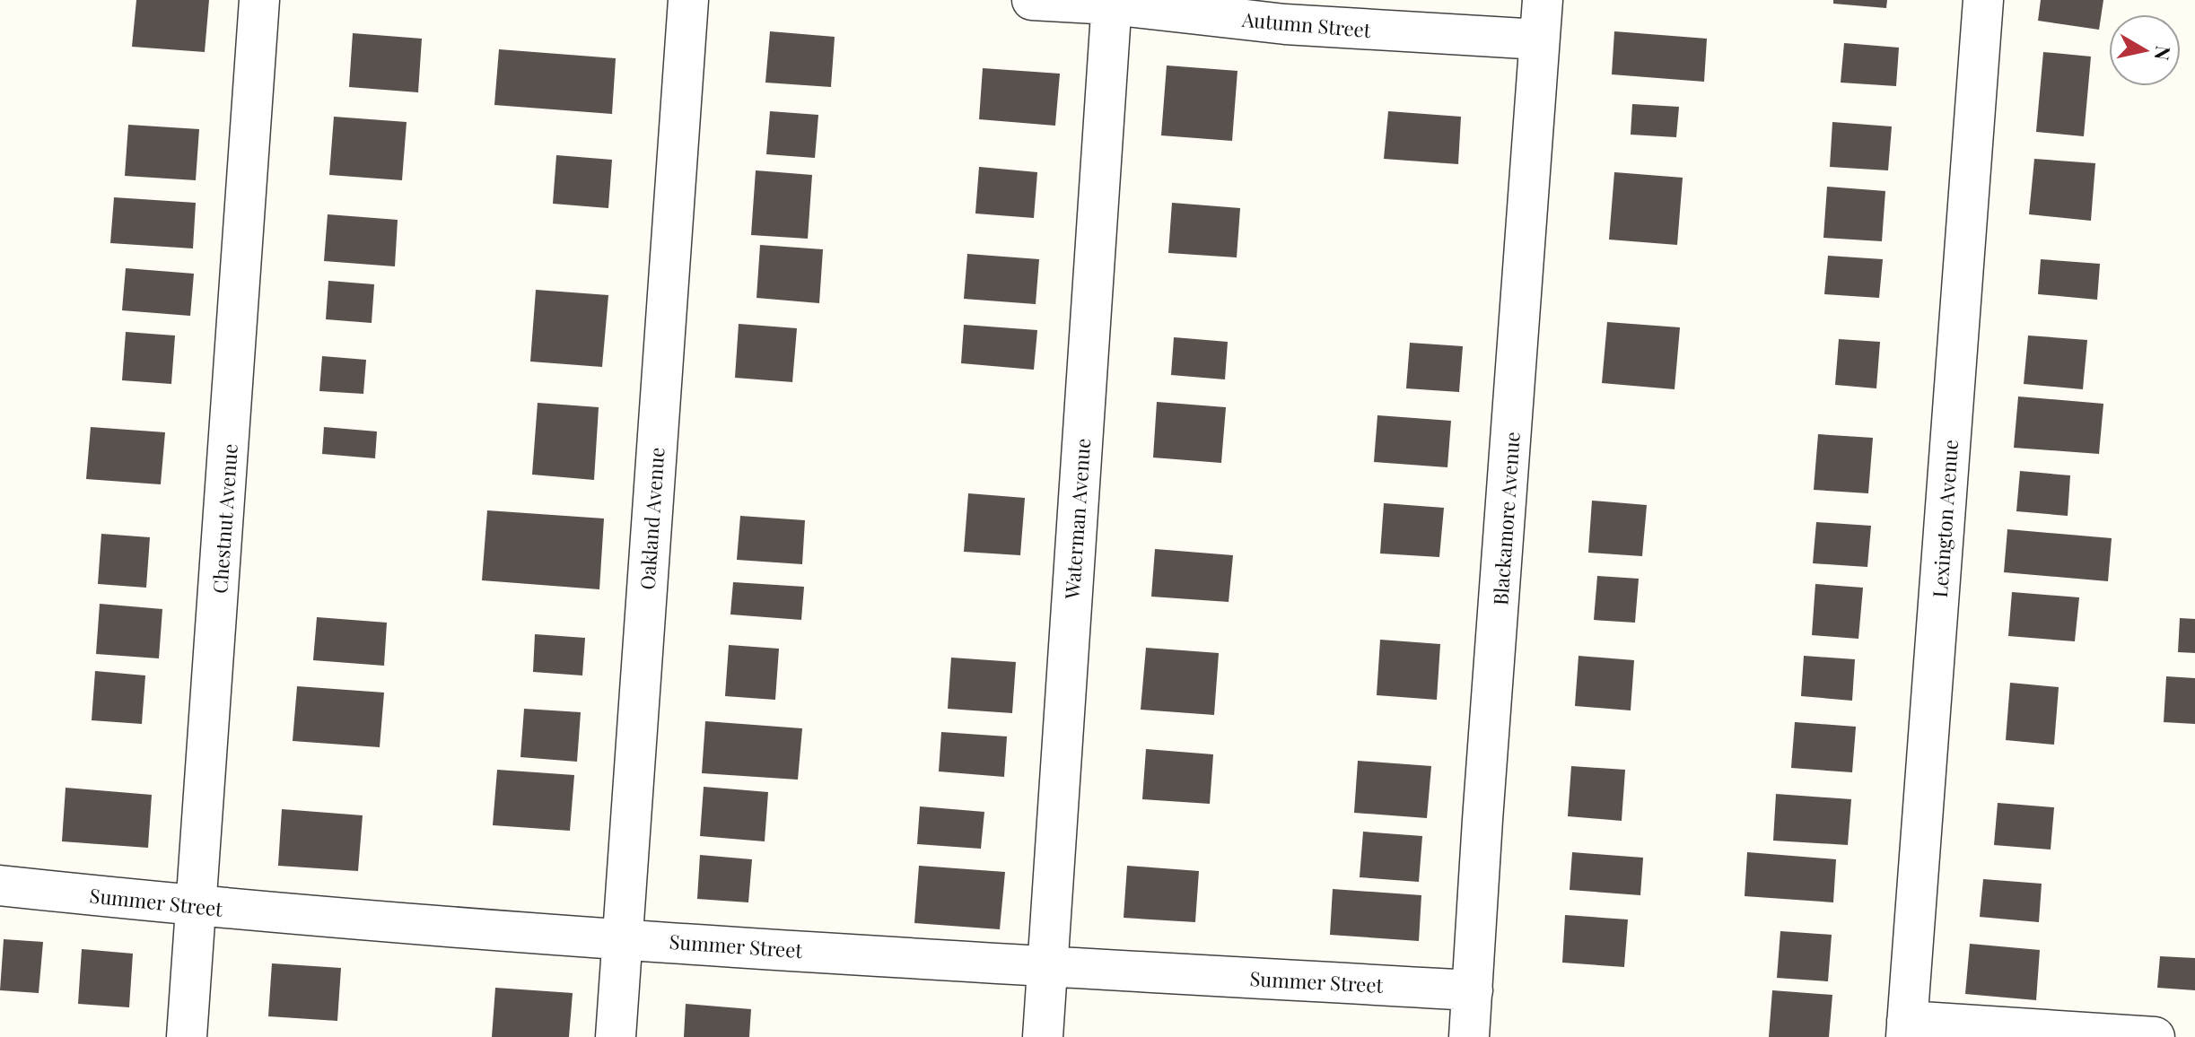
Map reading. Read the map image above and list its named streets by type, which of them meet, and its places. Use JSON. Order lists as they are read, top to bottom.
{
  "streets": {
    "street": [
      "Autumn Street",
      "Chestnut Avenue",
      "Oakland Avenue",
      "Waterman Avenue",
      "Blackamore Avenue",
      "Lexington Avenue",
      "Summer Street"
    ]
  },
  "crossings": [
    ["Autumn Street", "Waterman Avenue"],
    ["Autumn Street", "Blackamore Avenue"],
    ["Chestnut Avenue", "Summer Street"],
    ["Oakland Avenue", "Summer Street"],
    ["Waterman Avenue", "Summer Street"],
    ["Blackamore Avenue", "Summer Street"]
  ],
  "north": "right"
}
